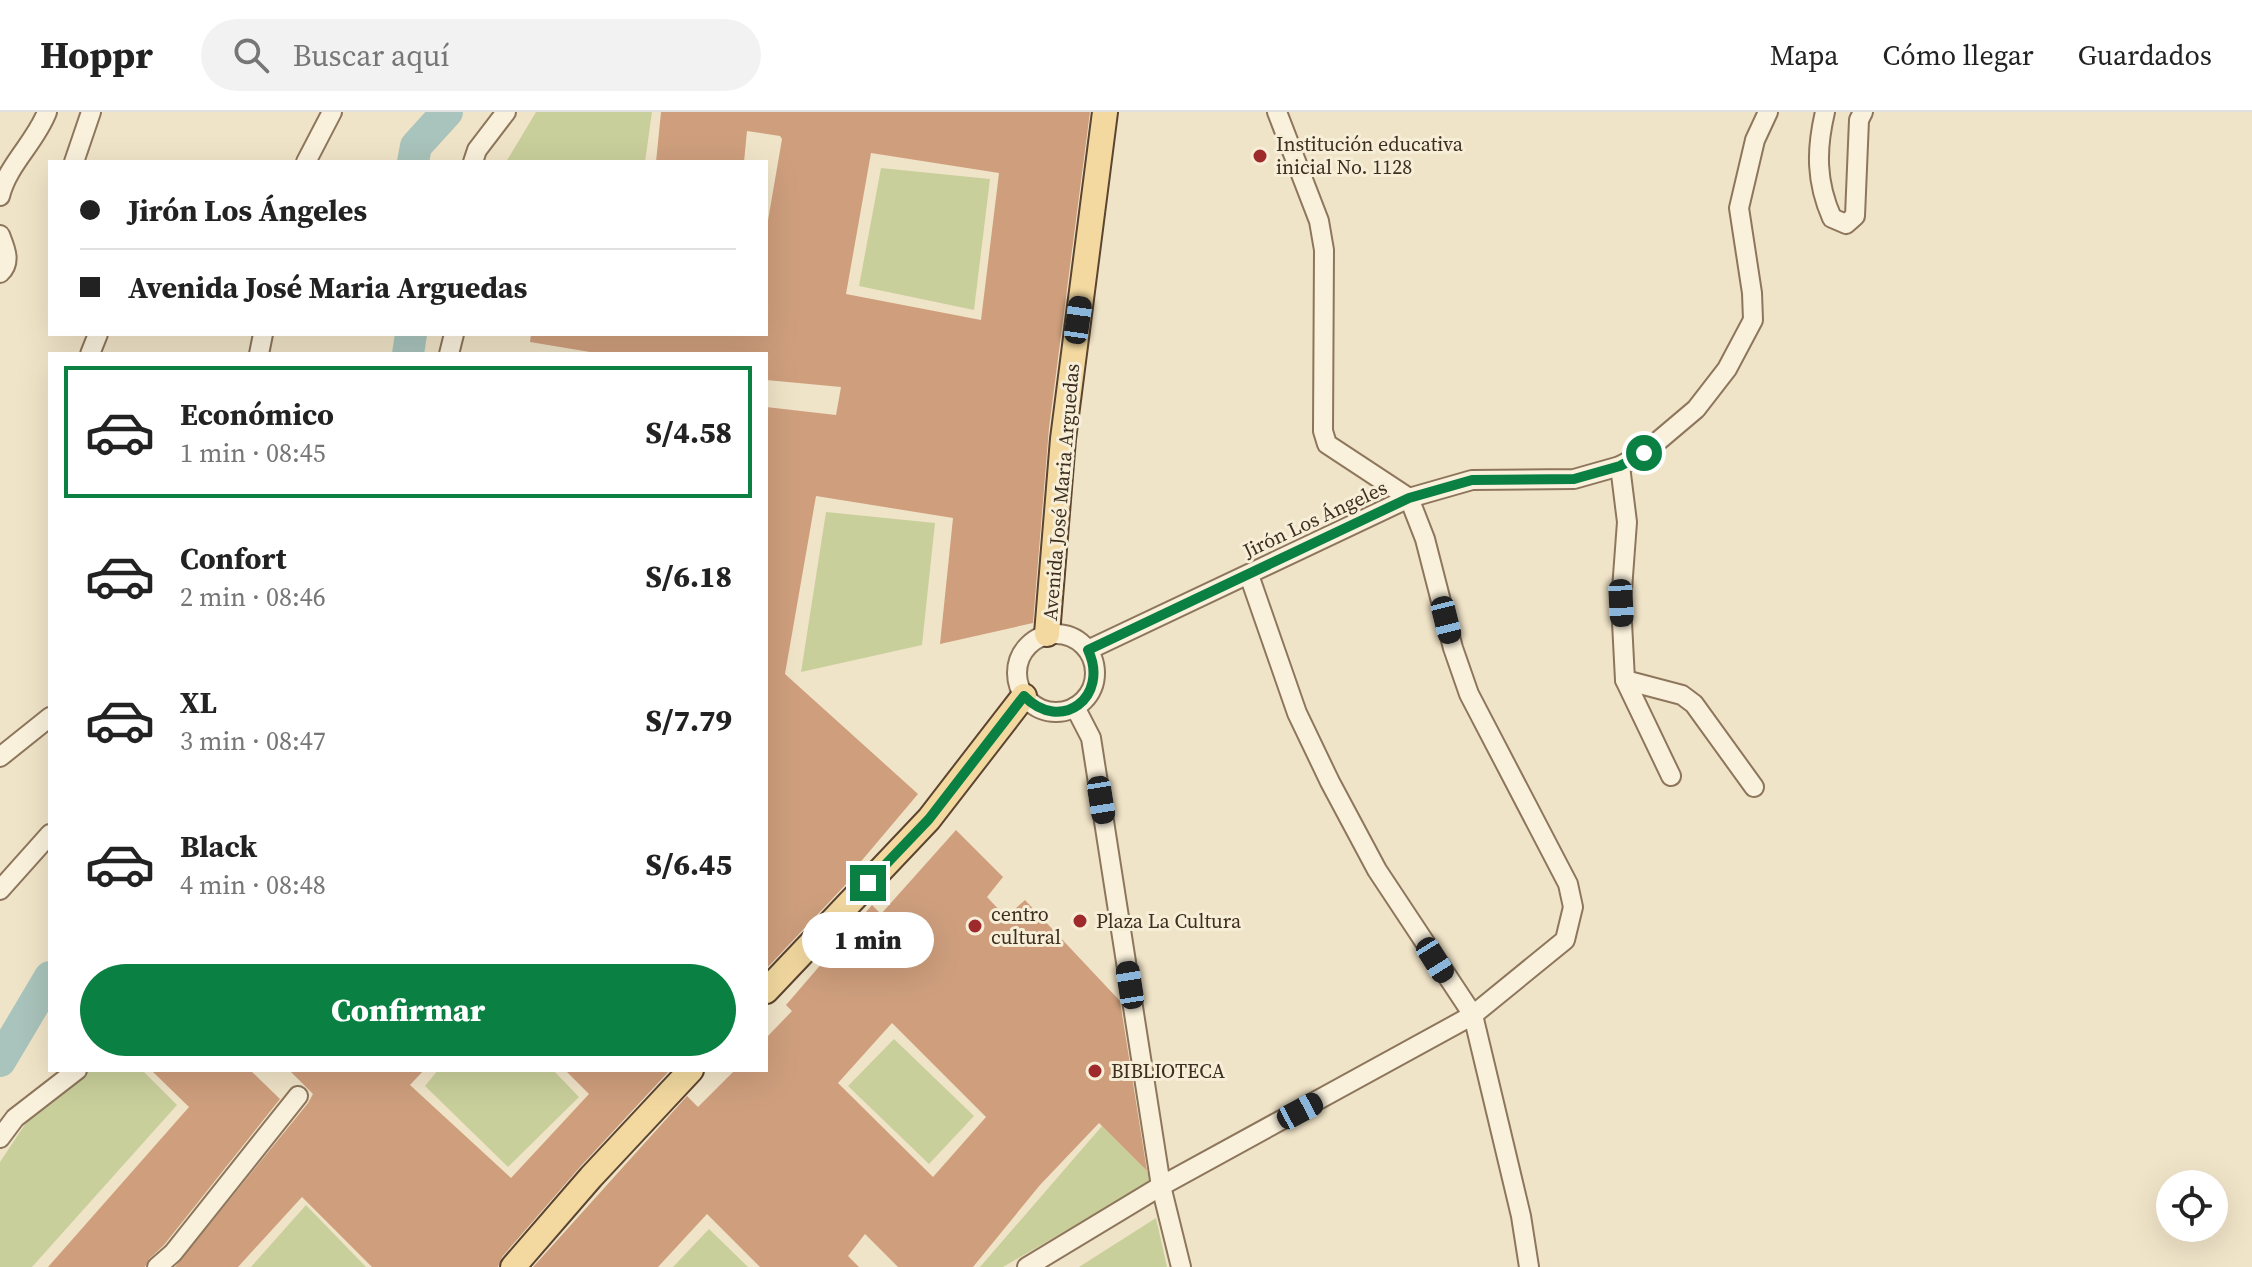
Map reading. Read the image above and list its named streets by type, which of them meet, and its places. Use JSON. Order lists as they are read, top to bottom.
{
  "streets": {
    "main road": ["Avenida José Maria Arguedas"],
    "street": ["Jirón Los Ángeles"]
  },
  "crossings": [
    ["Avenida José Maria Arguedas", "Jirón Los Ángeles"]
  ],
  "places": [
    "Institución educativa inicial No. 1128",
    "Plaza La Cultura",
    "centro cultural",
    "BIBLIOTECA"
  ],
  "page": {
    "header": "Hoppr",
    "search": "Buscar aquí",
    "nav": ["Mapa", "Cómo llegar", "Guardados"],
    "banner": ["Jirón Los Ángeles", "Avenida José Maria Arguedas"],
    "list": [
      {
        "name": "Económico",
        "note": "1 min · 08:45",
        "value": "S/4.58"
      },
      {
        "name": "Confort",
        "note": "2 min · 08:46",
        "value": "S/6.18"
      },
      {
        "name": "XL",
        "note": "3 min · 08:47",
        "value": "S/7.79"
      },
      {
        "name": "Black",
        "note": "4 min · 08:48",
        "value": "S/6.45"
      }
    ],
    "bubble": "1 min",
    "buttons": "Confirmar"
  }
}
